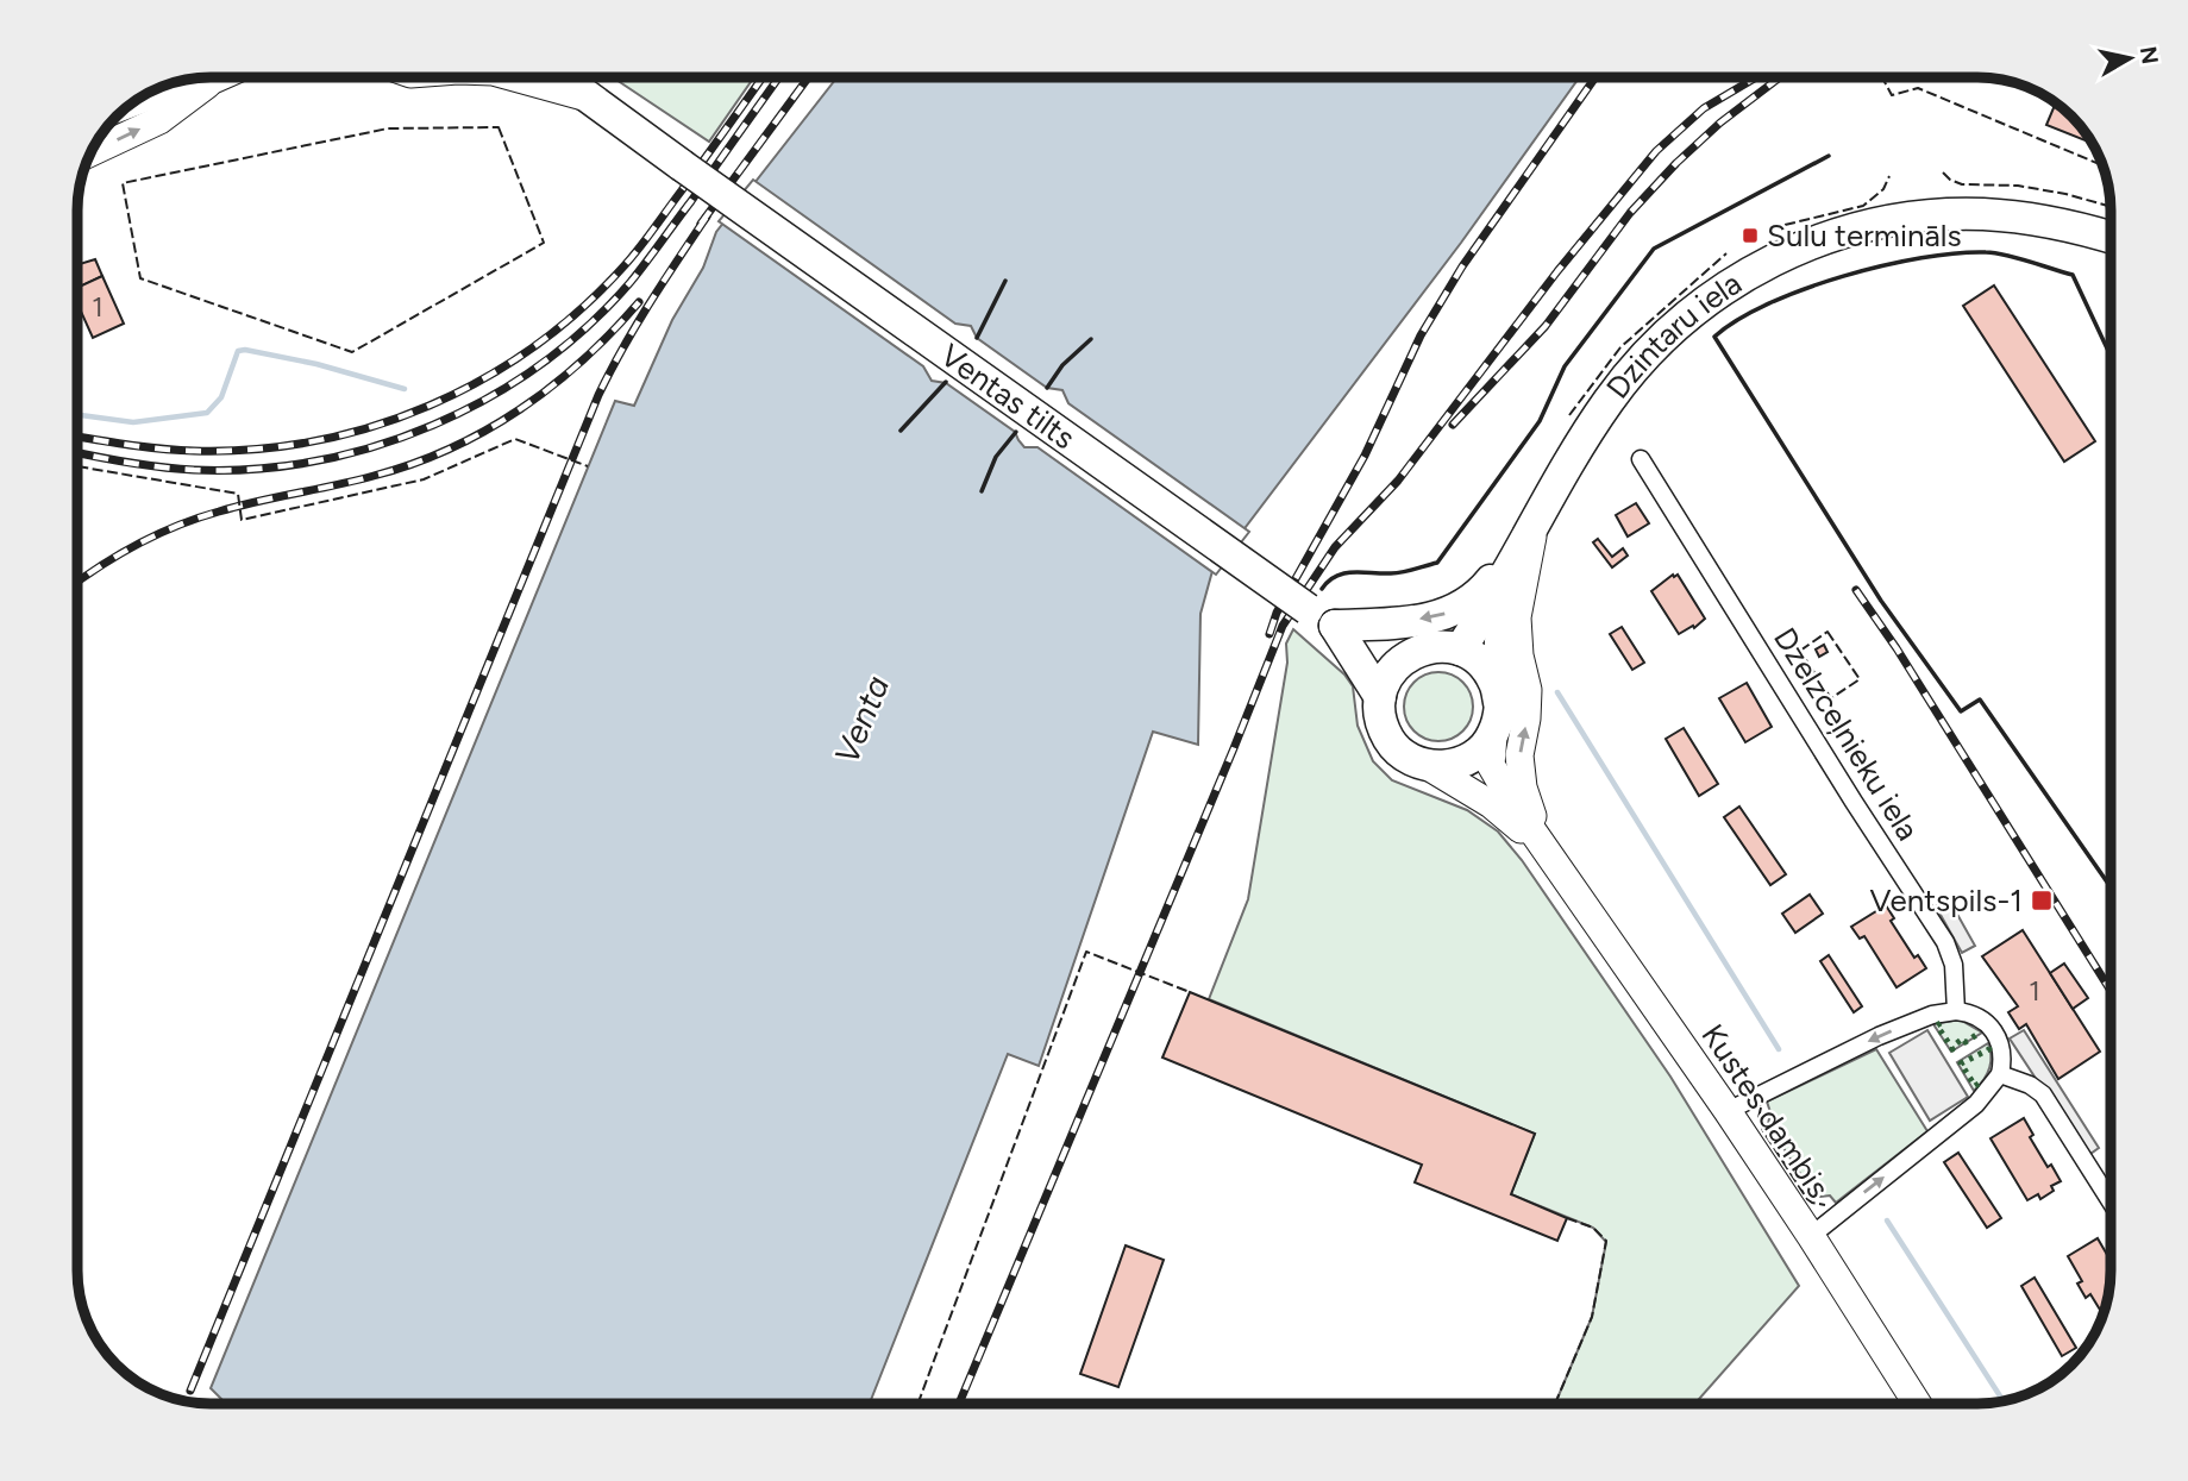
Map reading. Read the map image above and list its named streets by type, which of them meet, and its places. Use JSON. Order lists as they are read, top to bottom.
{
  "streets": {
    "highway": ["Dzintaru iela", "Ventas tilts"],
    "main road": ["Kustes dambis"],
    "street": ["Dzelzceļnieku iela"]
  },
  "water": ["Venta"],
  "places": {
    "transit": ["Sulu termināls", "Ventspils-1"]
  },
  "house_numbers": ["1", "1"],
  "north": "right"
}
